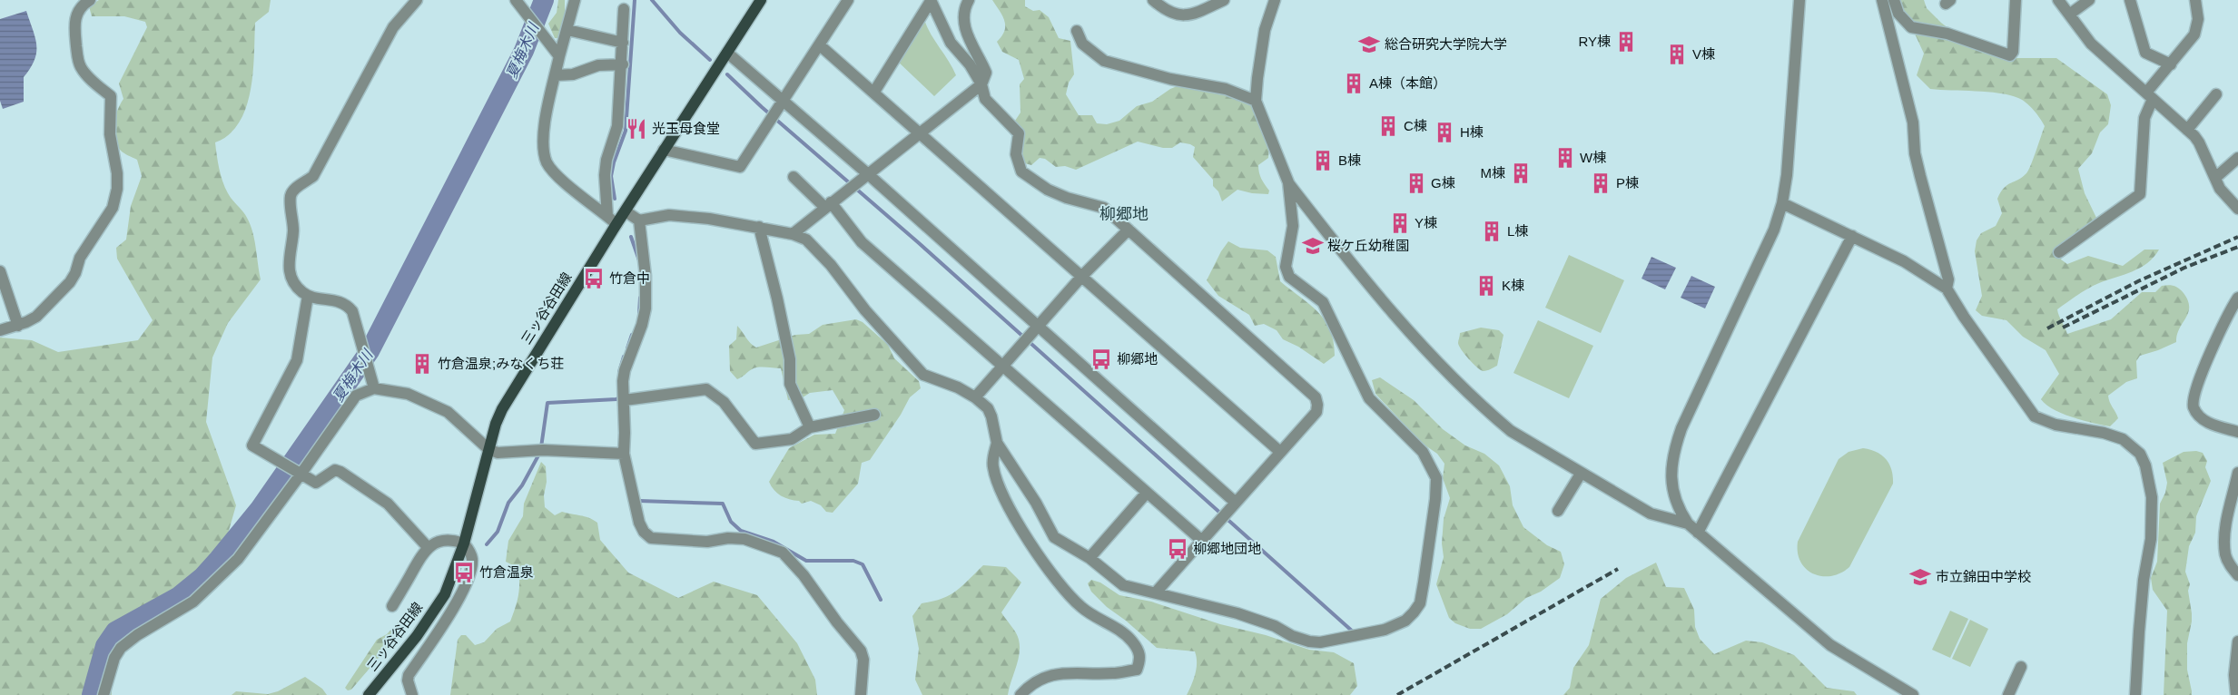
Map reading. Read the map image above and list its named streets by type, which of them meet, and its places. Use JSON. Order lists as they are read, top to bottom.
{
  "streets": {
    "main road": ["三ッ谷谷田線"]
  },
  "districts": ["柳郷地"],
  "water": ["夏梅木川"],
  "places": {
    "building": [
      "RY棟",
      "V棟",
      "A棟（本館）",
      "C棟",
      "H棟",
      "W棟",
      "B棟",
      "M棟",
      "G棟",
      "P棟",
      "Y棟",
      "L棟",
      "K棟",
      "竹倉温泉;みなくち荘"
    ],
    "school or university": ["総合研究大学院大学", "桜ケ丘幼稚園", "市立錦田中学校"],
    "restaurant": ["光玉母食堂"],
    "bus stop": [
      "竹倉中",
      "柳郷地",
      "柳郷地団地",
      "竹倉温泉"
    ]
  }
}
